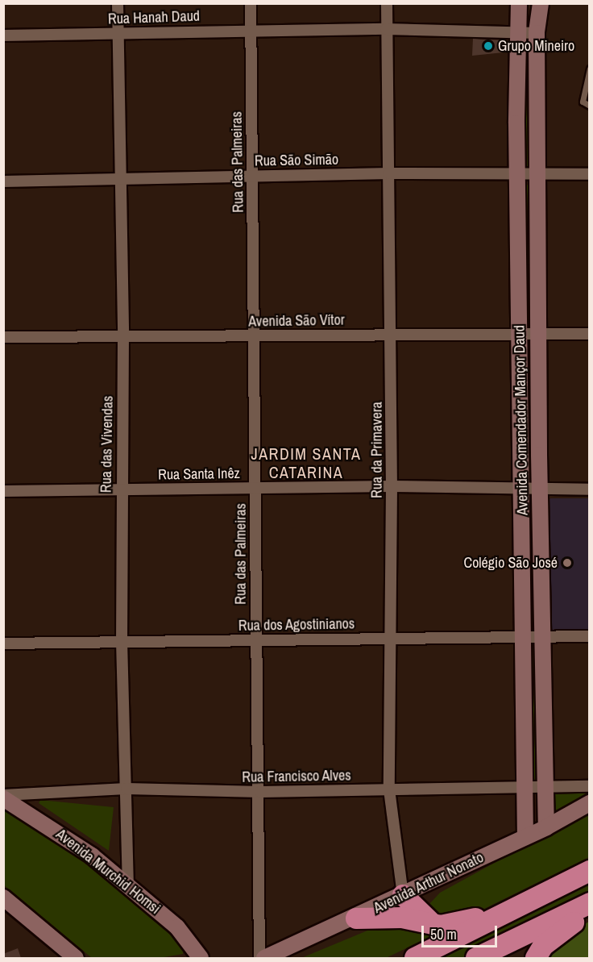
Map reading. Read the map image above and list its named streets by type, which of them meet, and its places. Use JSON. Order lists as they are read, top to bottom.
{
  "streets": {
    "street": [
      "Rua Hanah Daud",
      "Rua São Simão",
      "Rua das Palmeiras",
      "Avenida São Vítor",
      "Avenida Comendador Mançor Daud",
      "Rua das Vivendas",
      "Rua da Primavera",
      "Rua Santa Inêz",
      "Rua dos Agostinianos",
      "Rua Francisco Alves",
      "Avenida Murchid Homsi",
      "Avenida Arthur Nonato"
    ]
  },
  "crossings": [
    ["Rua Hanah Daud", "Rua das Palmeiras"],
    ["Rua Hanah Daud", "Avenida Comendador Mançor Daud"],
    ["Rua Hanah Daud", "Rua das Vivendas"],
    ["Rua Hanah Daud", "Rua da Primavera"],
    ["Rua São Simão", "Rua das Palmeiras"],
    ["Rua São Simão", "Avenida Comendador Mançor Daud"],
    ["Rua São Simão", "Rua das Vivendas"],
    ["Rua São Simão", "Rua da Primavera"],
    ["Rua das Palmeiras", "Avenida São Vítor"],
    ["Rua das Palmeiras", "Rua Santa Inêz"],
    ["Rua das Palmeiras", "Rua dos Agostinianos"],
    ["Rua das Palmeiras", "Rua Francisco Alves"],
    ["Avenida São Vítor", "Avenida Comendador Mançor Daud"],
    ["Avenida São Vítor", "Rua das Vivendas"],
    ["Avenida São Vítor", "Rua da Primavera"],
    ["Avenida Comendador Mançor Daud", "Rua Santa Inêz"],
    ["Avenida Comendador Mançor Daud", "Rua dos Agostinianos"],
    ["Avenida Comendador Mançor Daud", "Rua Francisco Alves"],
    ["Avenida Comendador Mançor Daud", "Avenida Arthur Nonato"],
    ["Rua das Vivendas", "Rua Santa Inêz"],
    ["Rua das Vivendas", "Rua dos Agostinianos"],
    ["Rua das Vivendas", "Rua Francisco Alves"],
    ["Rua das Vivendas", "Avenida Murchid Homsi"],
    ["Rua da Primavera", "Rua Santa Inêz"],
    ["Rua da Primavera", "Rua dos Agostinianos"],
    ["Rua da Primavera", "Rua Francisco Alves"],
    ["Rua da Primavera", "Avenida Arthur Nonato"],
    ["Rua Francisco Alves", "Avenida Murchid Homsi"]
  ],
  "districts": ["JARDIM SANTA CATARINA"],
  "places": ["Grupo Mineiro", "Colégio São José"],
  "scale_bar": "50 m"
}
